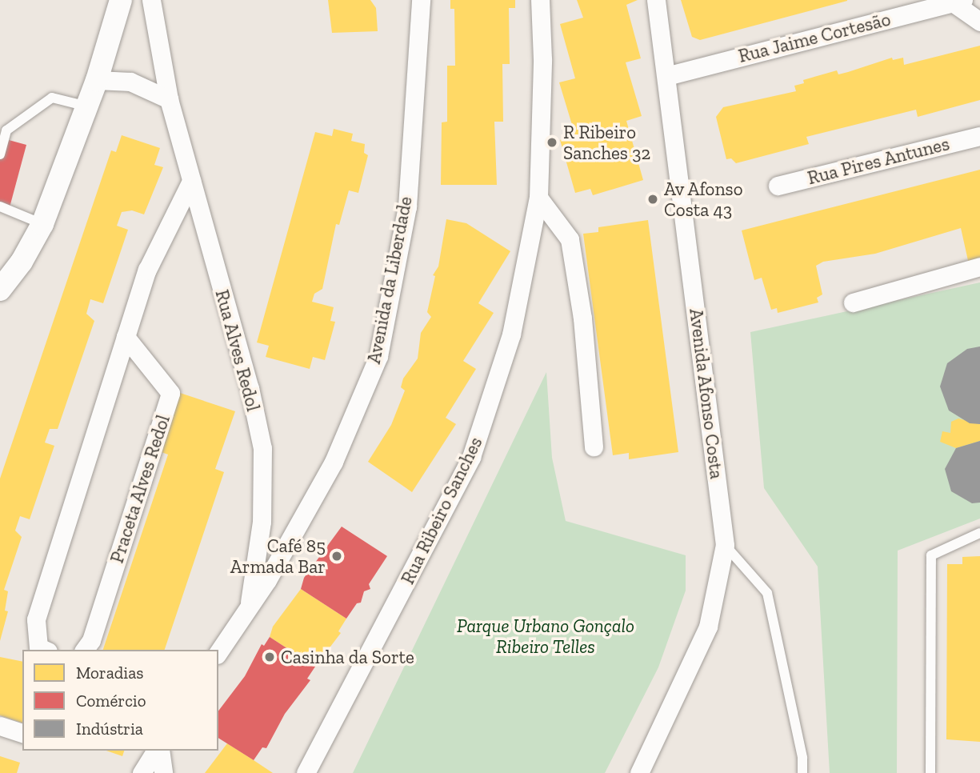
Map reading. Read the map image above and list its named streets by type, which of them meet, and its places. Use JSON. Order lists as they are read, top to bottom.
{
  "streets": {
    "street": [
      "Rua Jaime Cortesão",
      "Rua Pires Antunes",
      "Avenida da Liberdade",
      "Rua Alves Redol",
      "Avenida Afonso Costa",
      "Praceta Alves Redol",
      "Rua Ribeiro Sanches"
    ]
  },
  "crossings": [
    ["Rua Jaime Cortesão", "Avenida Afonso Costa"],
    ["Avenida da Liberdade", "Rua Alves Redol"]
  ],
  "parks": ["Parque Urbano Gonçalo Ribeiro Telles"],
  "places": [
    "R Ribeiro Sanches 32",
    "Av Afonso Costa 43",
    "Café 85 Armada Bar",
    "Casinha da Sorte"
  ],
  "legend": ["Moradias", "Comércio", "Indústria"]
}
